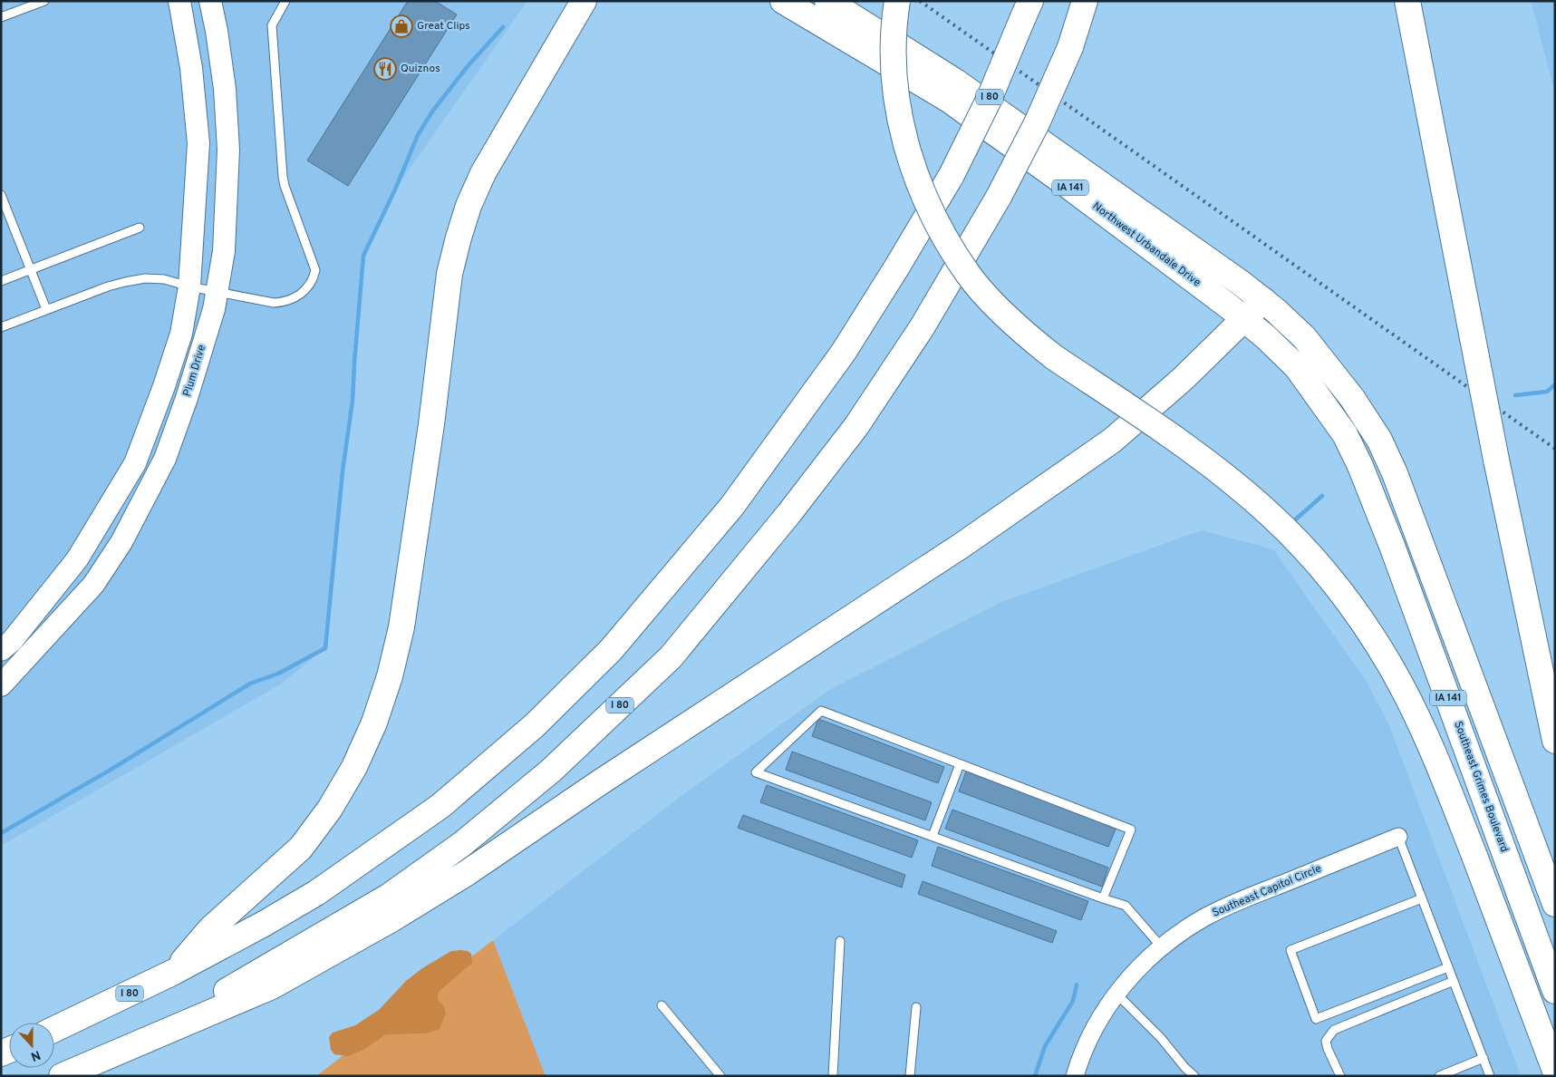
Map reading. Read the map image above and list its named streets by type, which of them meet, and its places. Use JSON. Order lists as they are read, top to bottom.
{
  "streets": {
    "highway": [
      "I 80",
      "IA 141",
      "Northwest Urbandale Drive",
      "Southeast Grimes Boulevard"
    ],
    "street": ["Plum Drive", "Southeast Capitol Circle"]
  },
  "crossings": [
    ["Northwest Urbandale Drive", "Southeast Grimes Boulevard"]
  ],
  "places": {
    "shop": ["Great Clips"],
    "restaurant": ["Quiznos"]
  },
  "north": "bottom"
}
